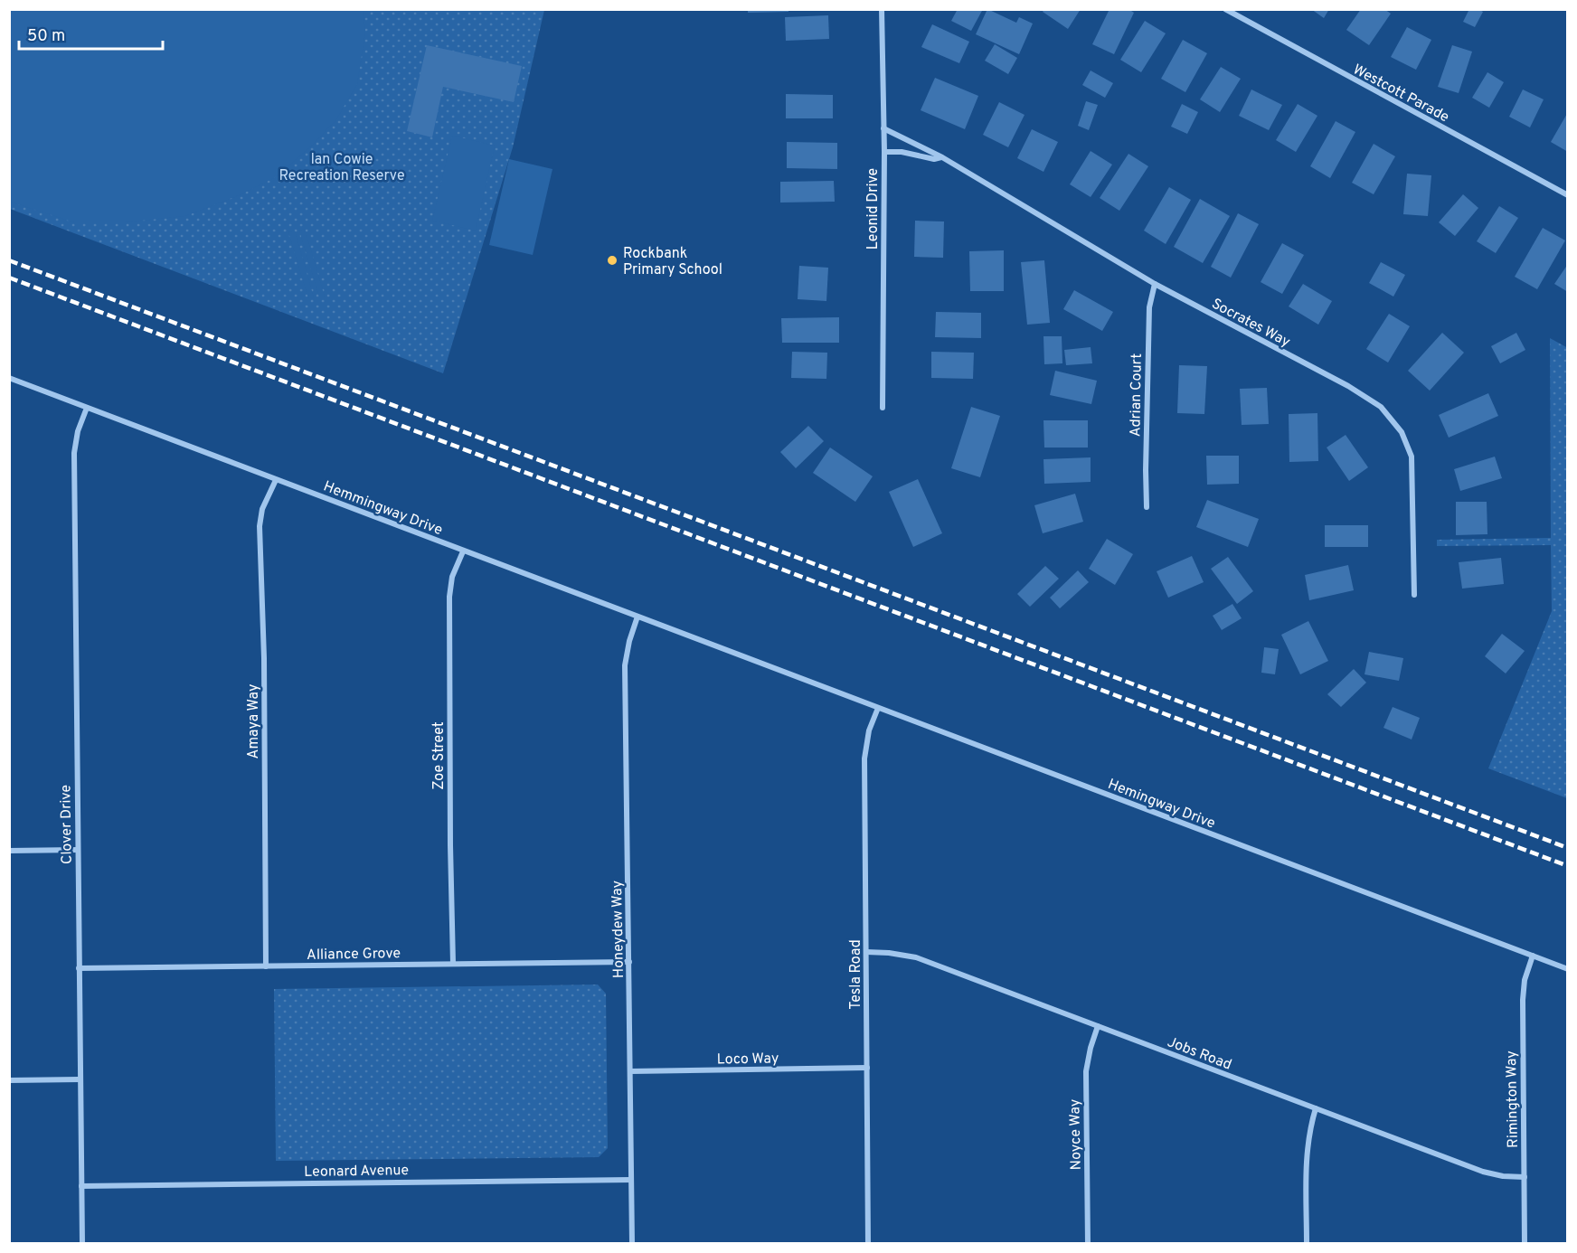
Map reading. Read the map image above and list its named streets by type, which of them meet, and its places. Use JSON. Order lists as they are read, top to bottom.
{
  "streets": {
    "street": [
      "Westcott Parade",
      "Leonid Drive",
      "Socrates Way",
      "Adrian Court",
      "Hemmingway Drive",
      "Amaya Way",
      "Zoe Street",
      "Hemingway Drive",
      "Clover Drive",
      "Honeydew Way",
      "Alliance Grove",
      "Tesla Road",
      "Jobs Road",
      "Loco Way",
      "Rimington Way",
      "Noyce Way",
      "Leonard Avenue"
    ]
  },
  "crossings": [
    ["Leonid Drive", "Socrates Way"],
    ["Socrates Way", "Adrian Court"],
    ["Hemmingway Drive", "Amaya Way"],
    ["Hemmingway Drive", "Zoe Street"],
    ["Hemmingway Drive", "Hemingway Drive"],
    ["Hemmingway Drive", "Clover Drive"],
    ["Hemmingway Drive", "Honeydew Way"],
    ["Amaya Way", "Alliance Grove"],
    ["Zoe Street", "Alliance Grove"],
    ["Hemingway Drive", "Tesla Road"],
    ["Hemingway Drive", "Rimington Way"],
    ["Clover Drive", "Alliance Grove"],
    ["Clover Drive", "Leonard Avenue"],
    ["Honeydew Way", "Alliance Grove"],
    ["Honeydew Way", "Loco Way"],
    ["Honeydew Way", "Leonard Avenue"],
    ["Tesla Road", "Jobs Road"],
    ["Tesla Road", "Loco Way"],
    ["Jobs Road", "Rimington Way"],
    ["Jobs Road", "Noyce Way"]
  ],
  "parks": ["Ian Cowie Recreation Reserve"],
  "places": ["Rockbank Primary School"],
  "scale_bar": "50 m"
}
